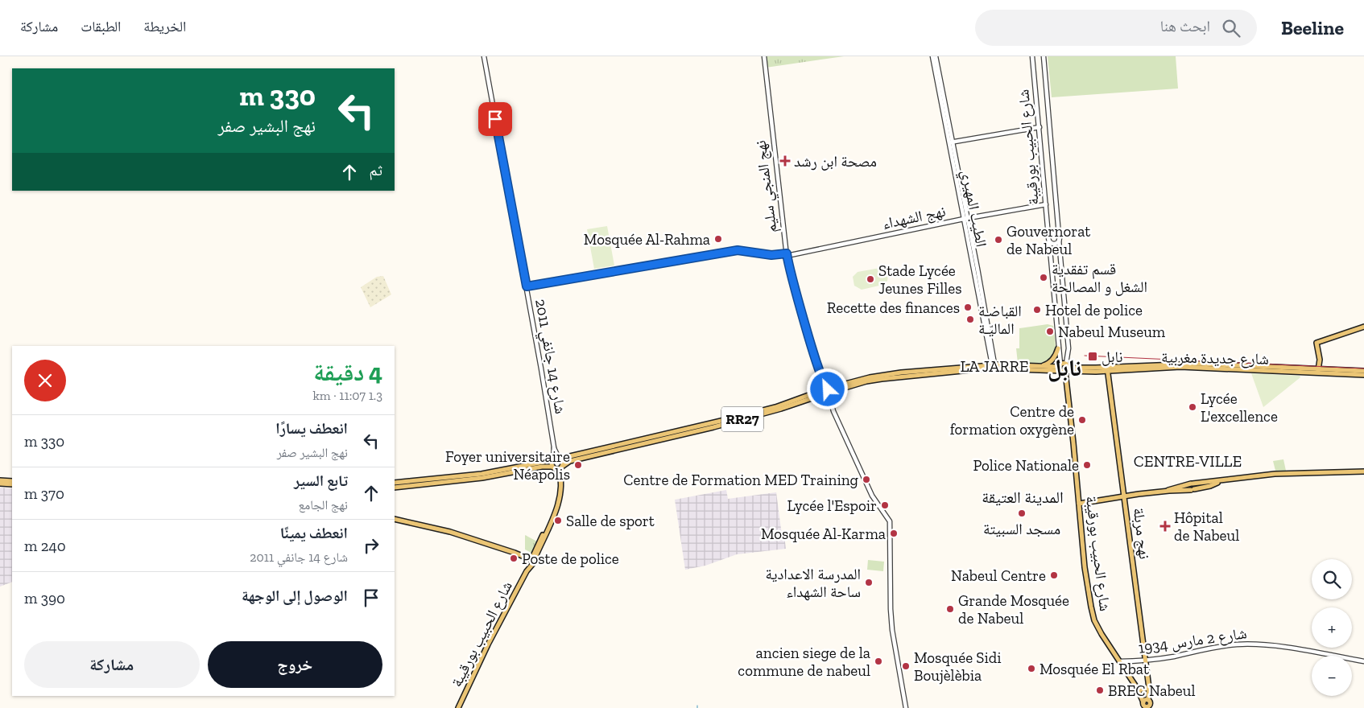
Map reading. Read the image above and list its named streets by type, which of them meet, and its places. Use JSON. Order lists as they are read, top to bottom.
{
  "streets": {
    "main road": [
      "شارع الحبيب بورقيبة",
      "شارع جديدة مغربية",
      "RR27",
      "نهج مربلة"
    ],
    "street": [
      "نهج المنجي سليم",
      "نهج الشهداء",
      "شارع 14 جانفي 2011",
      "شارع 2 مارس 1934"
    ]
  },
  "crossings": [
    ["شارع الحبيب بورقيبة", "نهج الشهداء"],
    ["شارع الحبيب بورقيبة", "شارع جديدة مغربية"],
    ["شارع الحبيب بورقيبة", "RR27"],
    ["شارع الحبيب بورقيبة", "شارع 2 مارس 1934"],
    ["نهج المنجي سليم", "نهج الشهداء"],
    ["نهج المنجي سليم", "RR27"],
    ["نهج الشهداء", "شارع 14 جانفي 2011"],
    ["شارع جديدة مغربية", "RR27"],
    ["شارع جديدة مغربية", "نهج مربلة"],
    ["نهج مربلة", "شارع 2 مارس 1934"]
  ],
  "districts": [
    "LA JARRE",
    "نابل",
    "CENTRE-VILLE",
    "المدينة العتيقة"
  ],
  "places": {
    "health": ["مصحة ابن رشد", "Hôpital de Nabeul"],
    "other": [
      "Mosquée Al-Rahma",
      "Gouvernorat de Nabeul",
      "قسم تفقدية الشغل و المصالحة",
      "Stade Lycée Jeunes Filles",
      "Recette des finances",
      "Hotel de police",
      "القباضـة الماليّـة",
      "Nabeul Museum",
      "Lycée L'excellence",
      "Centre de formation oxygène",
      "Foyer universitaire Néapolis",
      "Police Nationale",
      "Centre de Formation MED Training",
      "Lycée l'Espoir",
      "مسجد السبيتة",
      "Salle de sport",
      "Mosquée Al-Karma",
      "Poste de police",
      "Nabeul Centre",
      "المدرسة الاعدادية ساحة الشهداء",
      "Grande Mosquée de Nabeul",
      "ancien siege de la commune de nabeul",
      "Mosquée Sidi Boujèlèbia",
      "Mosquée El Rbat",
      "BREC Nabeul"
    ],
    "transit": ["نابل"]
  },
  "page": {
    "header": "Beeline",
    "search": "ابحث هنا",
    "nav": ["الخريطة", "الطبقات", "مشاركة"],
    "turn": ["330 m", "نهج البشير صفر"],
    "then": "ثم",
    "heading": ["4 دقيقة", "1.3 km · 11:07"],
    "list": [
      {
        "name": "انعطف يسارًا",
        "note": "نهج البشير صفر",
        "value": "330 m"
      },
      {
        "name": "تابع السير",
        "note": "نهج الجامع",
        "value": "370 m"
      },
      {
        "name": "انعطف يمينًا",
        "note": "شارع 14 جانفي 2011",
        "value": "240 m"
      },
      {
        "name": "الوصول إلى الوجهة",
        "value": "390 m"
      }
    ],
    "map_buttons": ["+", "−"],
    "buttons": ["خروج", "مشاركة"]
  }
}
